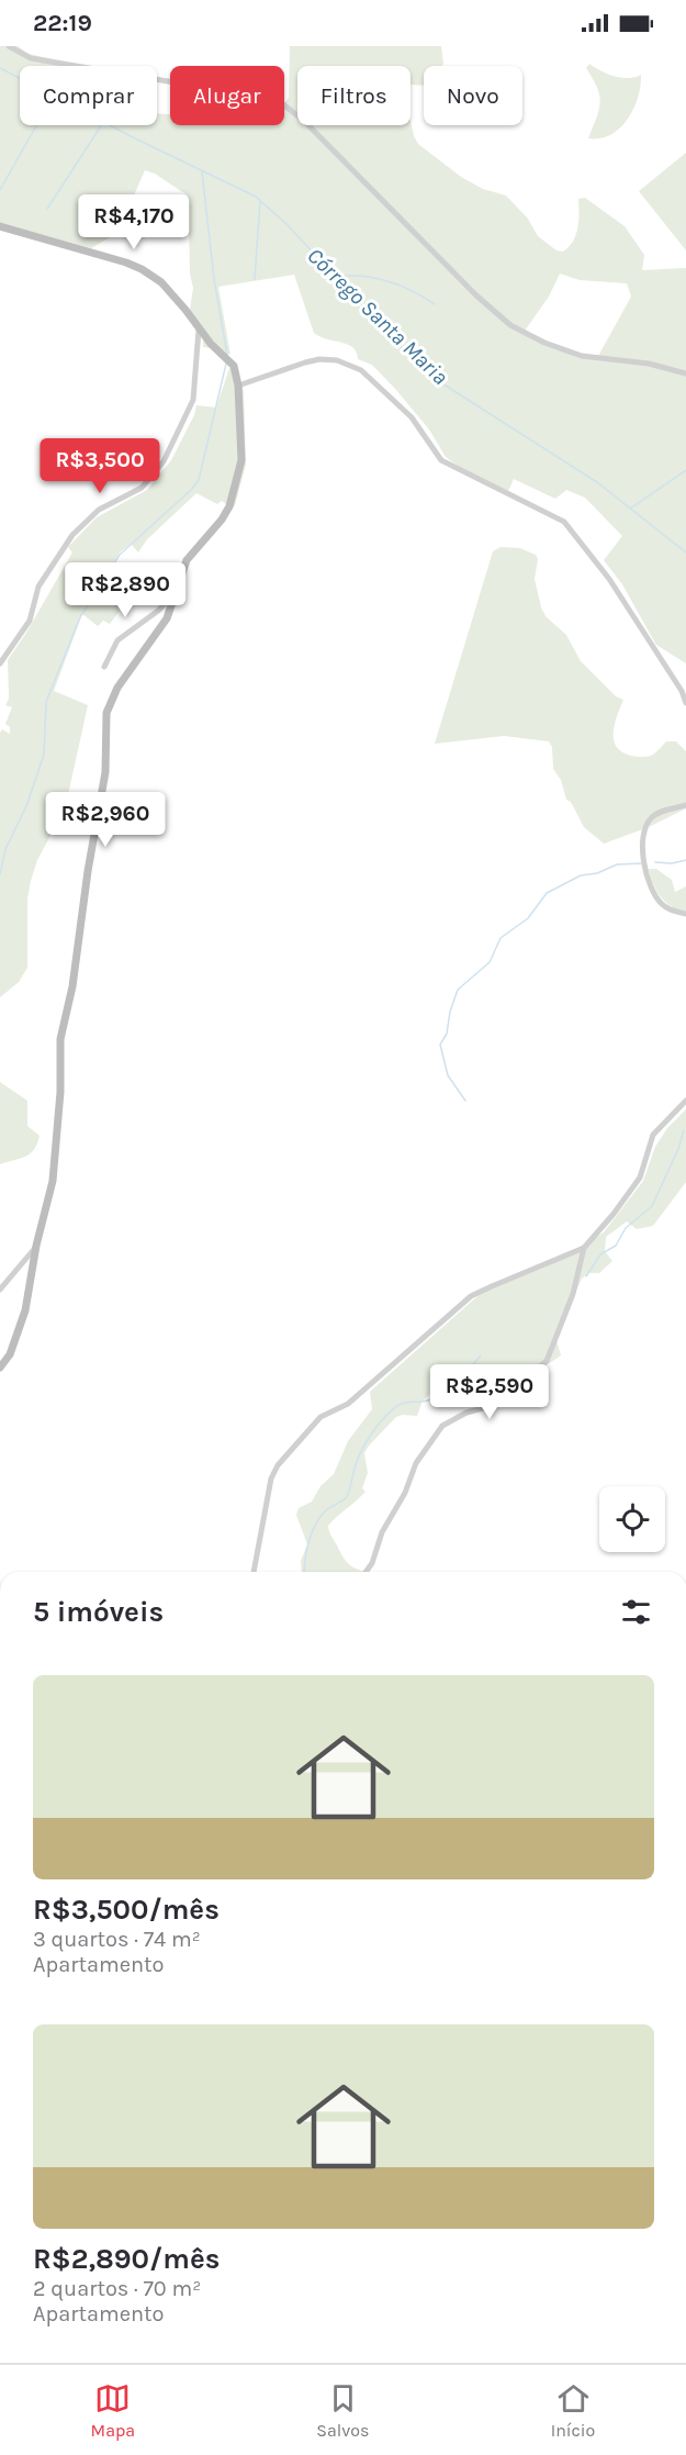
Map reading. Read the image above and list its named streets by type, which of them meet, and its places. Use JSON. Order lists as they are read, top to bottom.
{
  "water": ["Córrego Santa Maria"],
  "page": {
    "status": "22:19",
    "chip": [
      "Comprar",
      "Alugar",
      "Filtros",
      "Novo"
    ],
    "price": [
      "R$4,170",
      "R$3,500",
      "R$2,890",
      "R$2,960",
      "R$2,590"
    ],
    "heading": "5 imóveis",
    "list": [
      {
        "name": "R$3,500/mês",
        "note": "3 quartos · 74 m² · Apartamento"
      },
      {
        "name": "R$2,890/mês",
        "note": "2 quartos · 70 m² · Apartamento"
      }
    ],
    "tabs": ["Mapa", "Salvos", "Início"]
  }
}
